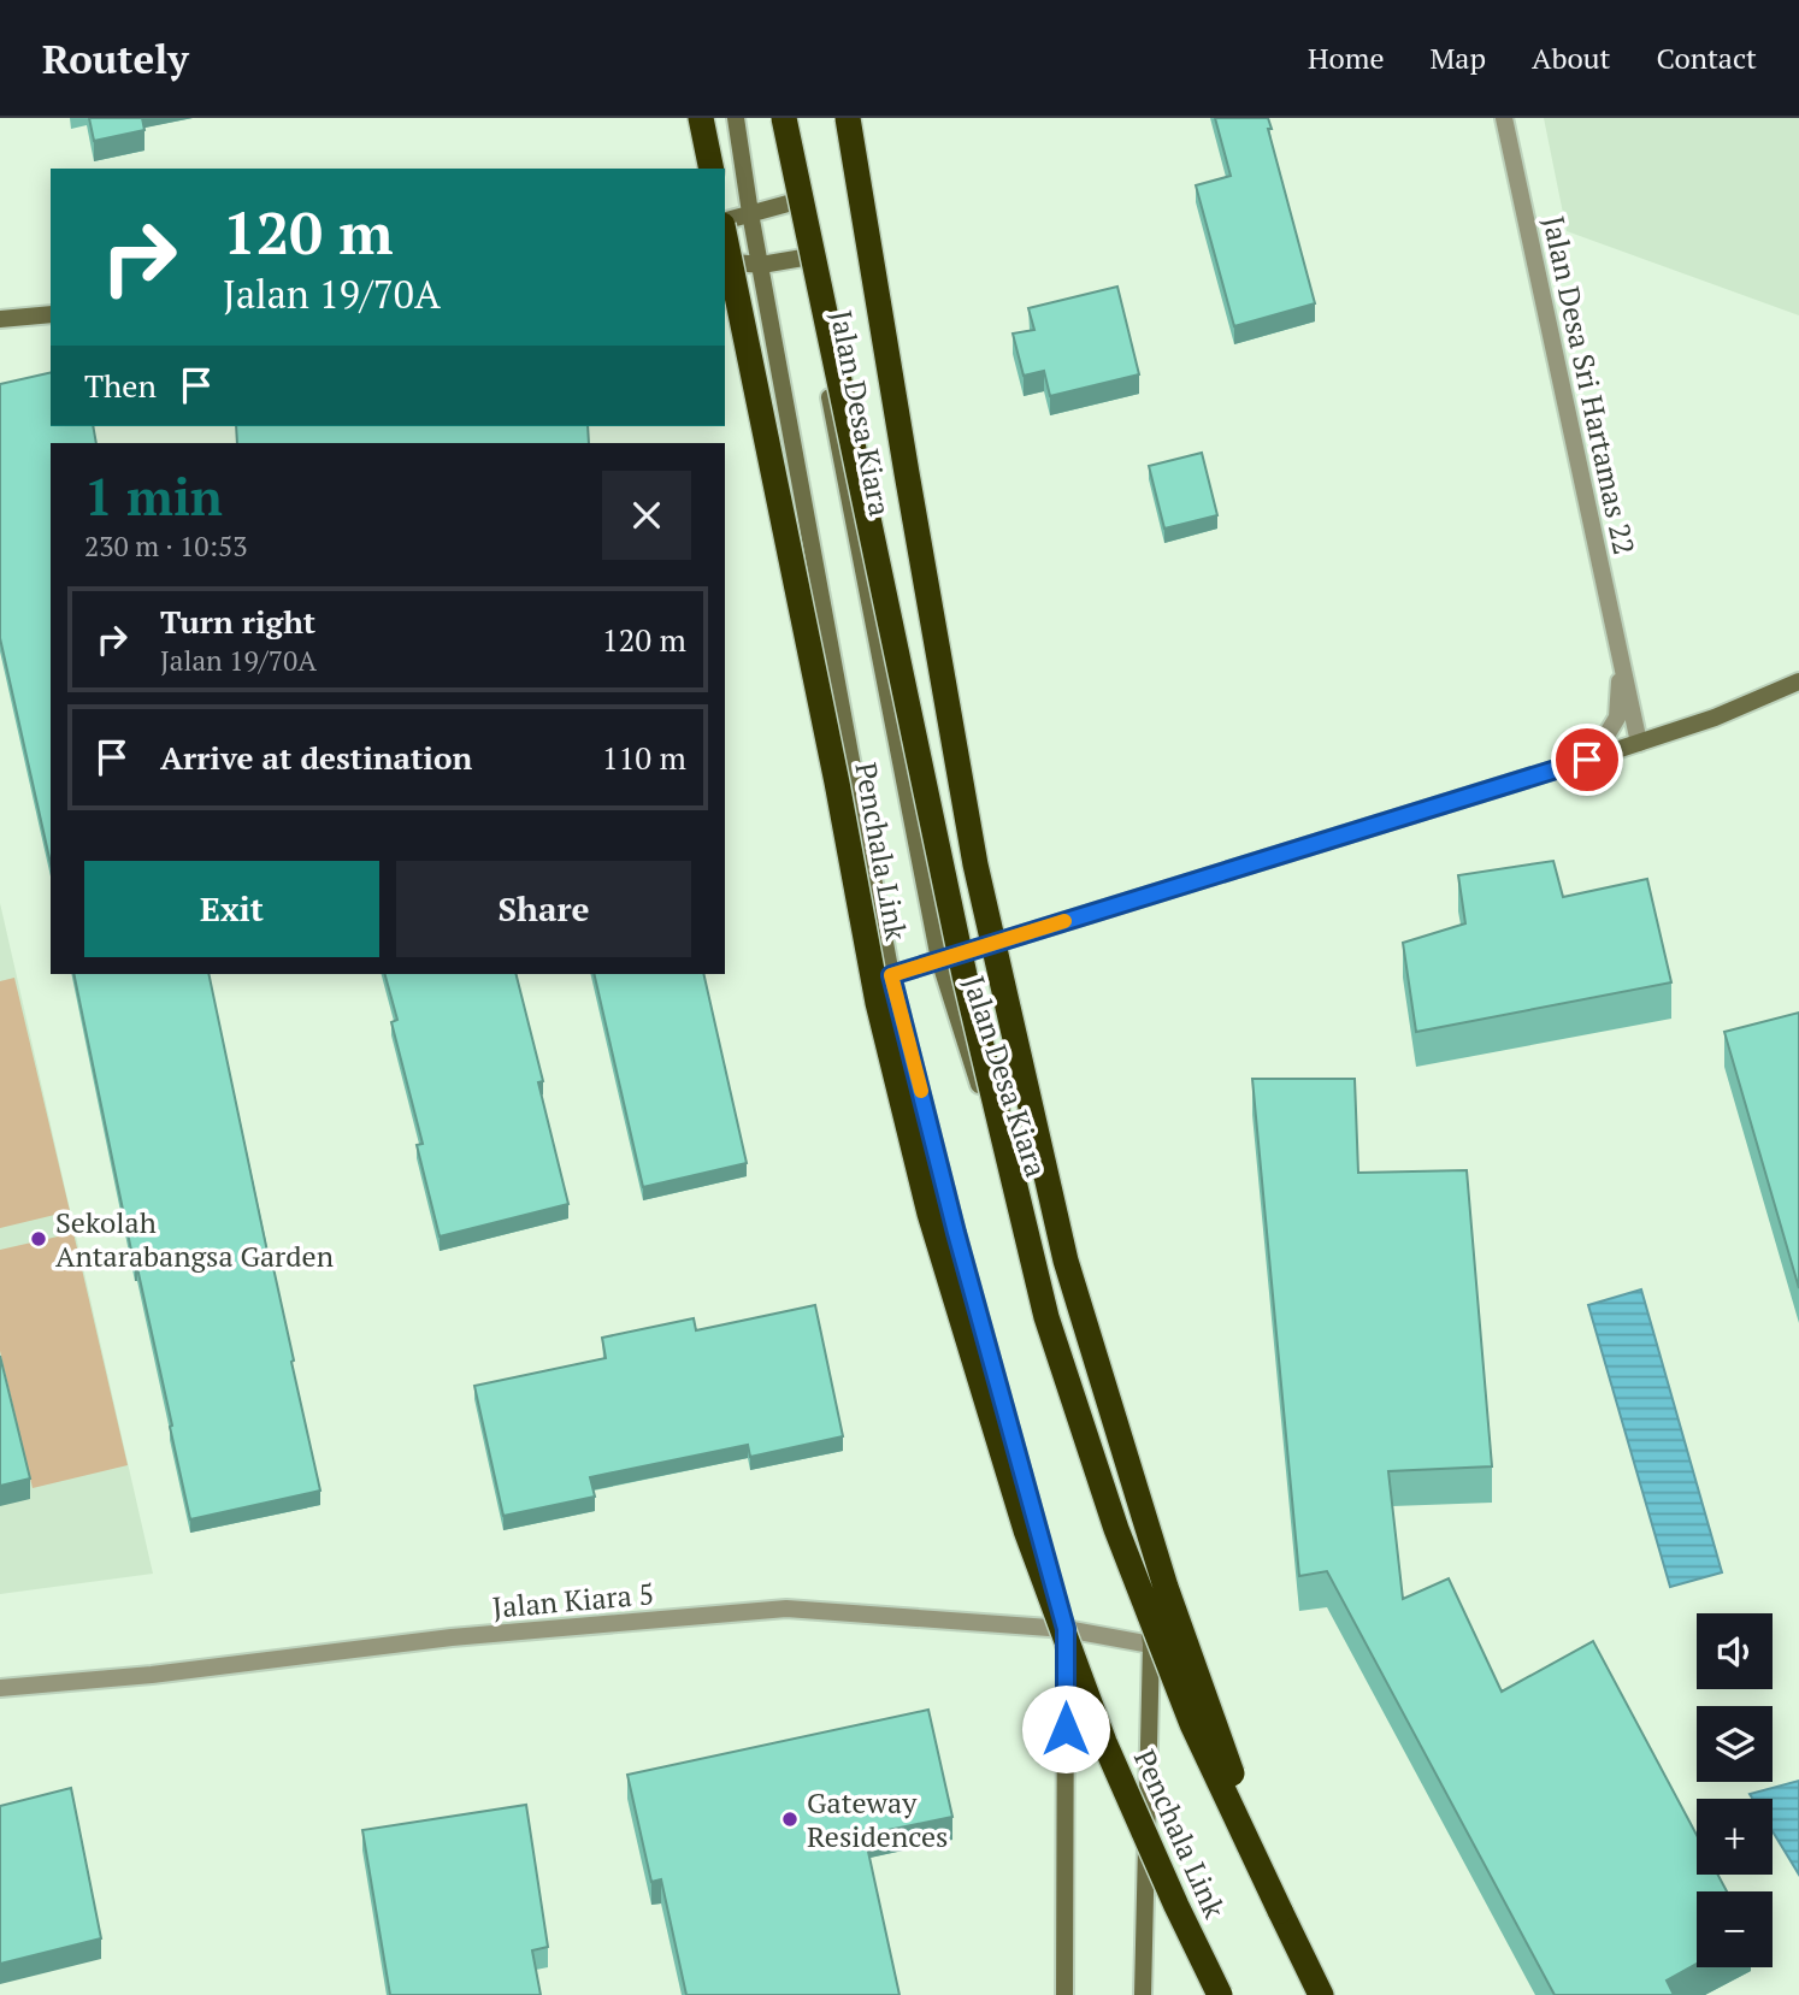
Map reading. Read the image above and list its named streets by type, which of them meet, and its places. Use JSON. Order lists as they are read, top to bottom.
{
  "streets": {
    "highway": ["Penchala Link"],
    "main road": ["Jalan Desa Kiara"],
    "street": ["Jalan Desa Sri Hartamas 22", "Jalan Kiara 5"]
  },
  "crossings": [
    ["Jalan Desa Kiara", "Jalan Kiara 5"]
  ],
  "places": ["Sekolah Antarabangsa Garden", "Gateway Residences"],
  "page": {
    "header": "Routely",
    "nav": [
      "Home",
      "Map",
      "About",
      "Contact"
    ],
    "turn": ["120 m", "Jalan 19/70A"],
    "then": "Then",
    "heading": ["1 min", "230 m · 10:53"],
    "list": [
      {
        "name": "Turn right",
        "note": "Jalan 19/70A",
        "value": "120 m"
      },
      {
        "name": "Arrive at destination",
        "value": "110 m"
      }
    ],
    "buttons": ["Exit", "Share"],
    "map_buttons": ["+", "−"]
  }
}
